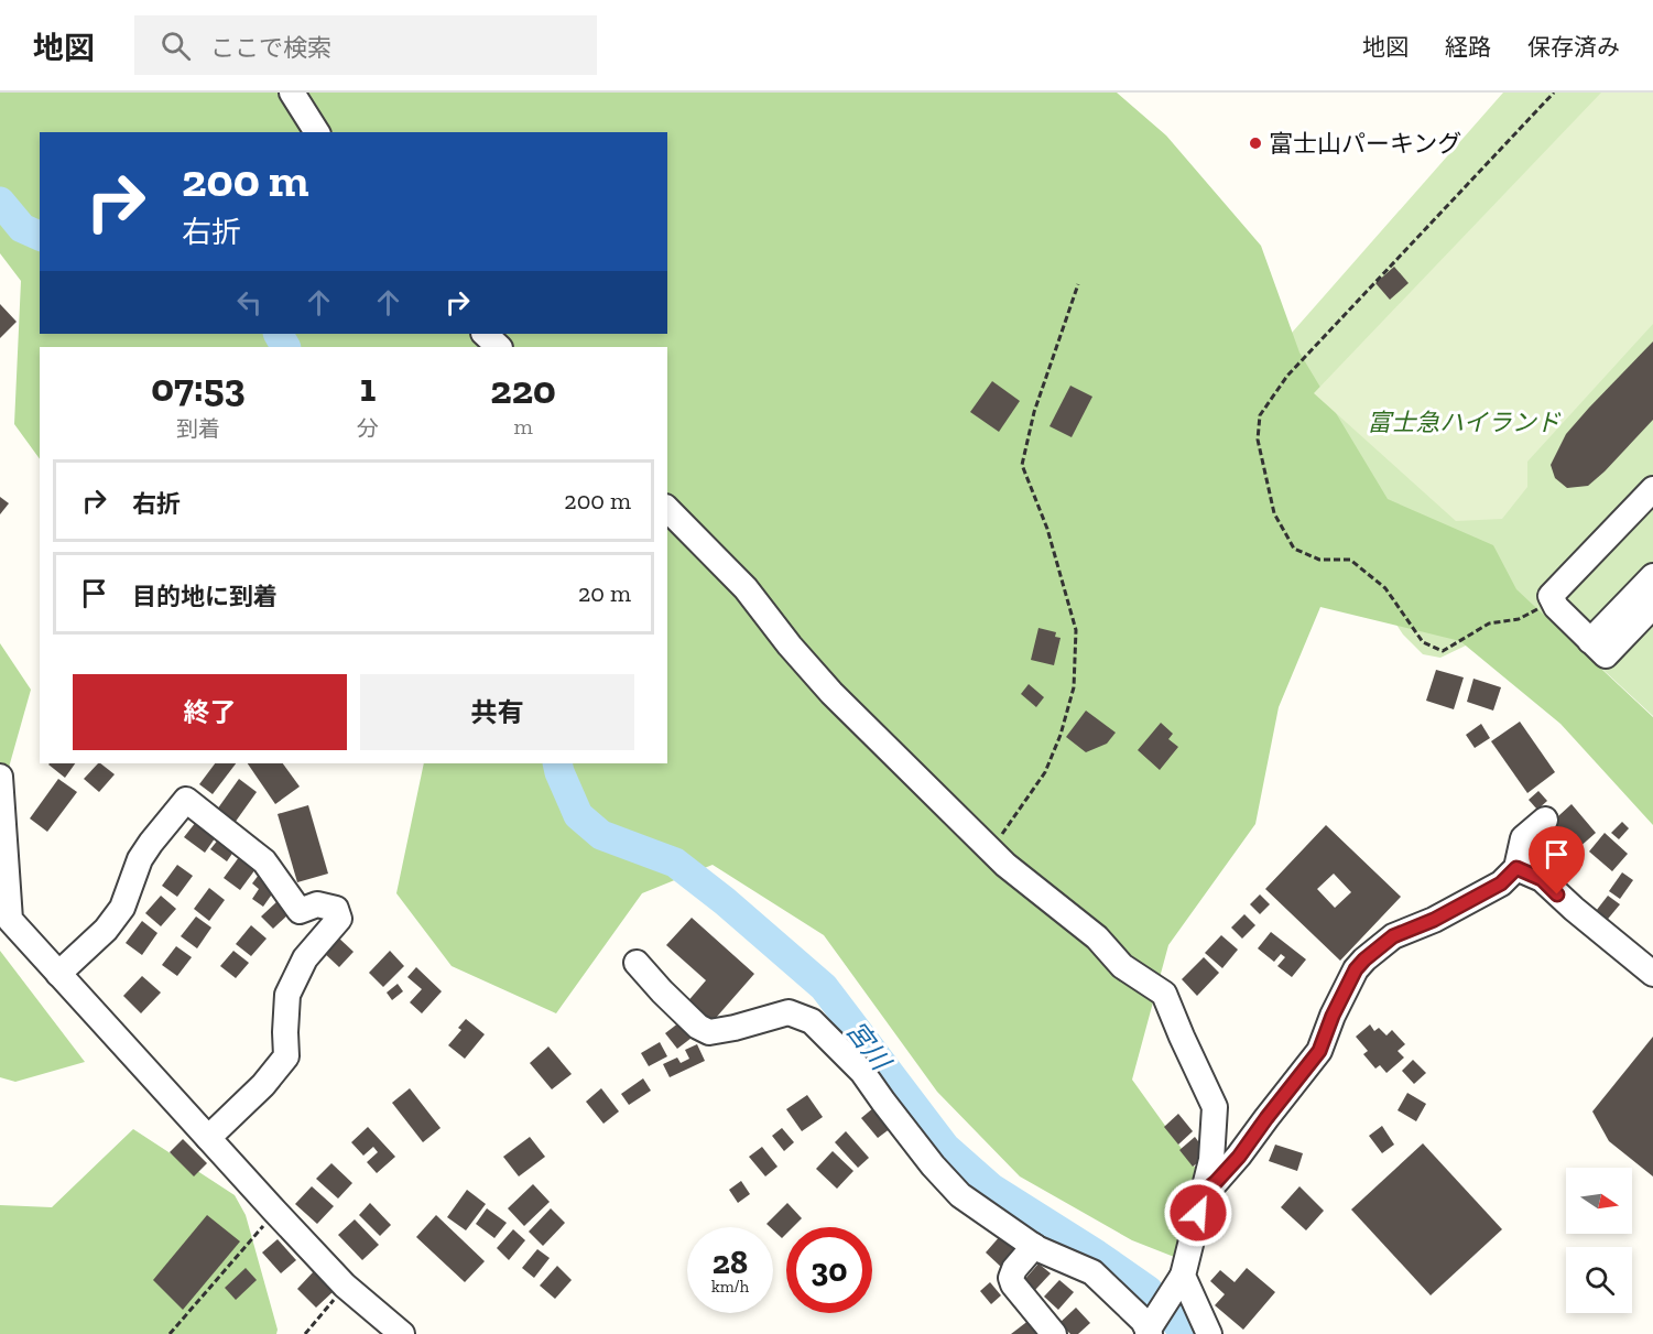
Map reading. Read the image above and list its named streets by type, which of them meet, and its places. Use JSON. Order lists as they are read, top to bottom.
{
  "water": ["宮川"],
  "parks": ["富士急ハイランド"],
  "places": ["富士山パーキング"],
  "north": "right",
  "page": {
    "header": "地図",
    "search": "ここで検索",
    "nav": ["地図", "経路", "保存済み"],
    "turn": ["200 m", "右折"],
    "eta": [
      "07:53",
      "到着",
      "1",
      "分",
      "220",
      "m"
    ],
    "list": [
      {
        "name": "右折",
        "value": "200 m"
      },
      {
        "name": "目的地に到着",
        "value": "20 m"
      }
    ],
    "buttons": ["終了", "共有"],
    "speed": "28 km/h",
    "limit": "30"
  }
}
